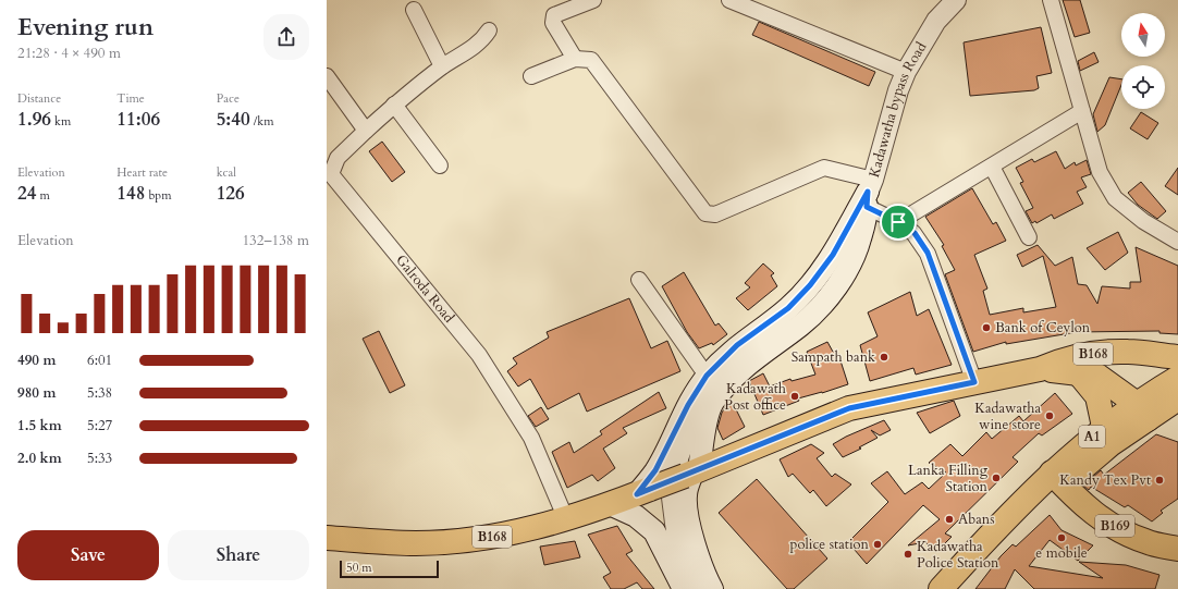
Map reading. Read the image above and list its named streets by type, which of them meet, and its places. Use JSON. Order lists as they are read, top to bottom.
{
  "streets": {
    "main road": ["B168", "A1", "B169"],
    "street": ["Kadawatha bypass Road", "Galroda Road"]
  },
  "crossings": [
    ["Galroda Road", "B168"],
    ["B168", "A1"],
    ["A1", "B169"]
  ],
  "places": [
    "Bank of Ceylon",
    "Sampath bank",
    "Kadawath Post office",
    "Kadawatha wine store",
    "Lanka Filling Station",
    "Kandy Tex Pvt",
    "Abans",
    "e mobile",
    "police station",
    "Kadawatha Police Station"
  ],
  "scale_bar": "50 m",
  "north": "top",
  "page": {
    "heading": ["Evening run", "21:28 · 4 × 490 m"],
    "stats": [
      ["Distance", "1.96 km"],
      ["Time", "11:06"],
      ["Pace", "5:40 /km"],
      ["Elevation", "24 m"],
      ["Heart rate", "148 bpm"],
      ["kcal", "126"]
    ],
    "chart": ["Elevation", "132–138 m"],
    "list": [
      {
        "name": "490 m",
        "note": "6:01"
      },
      {
        "name": "980 m",
        "note": "5:38"
      },
      {
        "name": "1.5 km",
        "note": "5:27"
      },
      {
        "name": "2.0 km",
        "note": "5:33"
      }
    ],
    "buttons": ["Save", "Share"],
    "scale": "50 m"
  }
}
